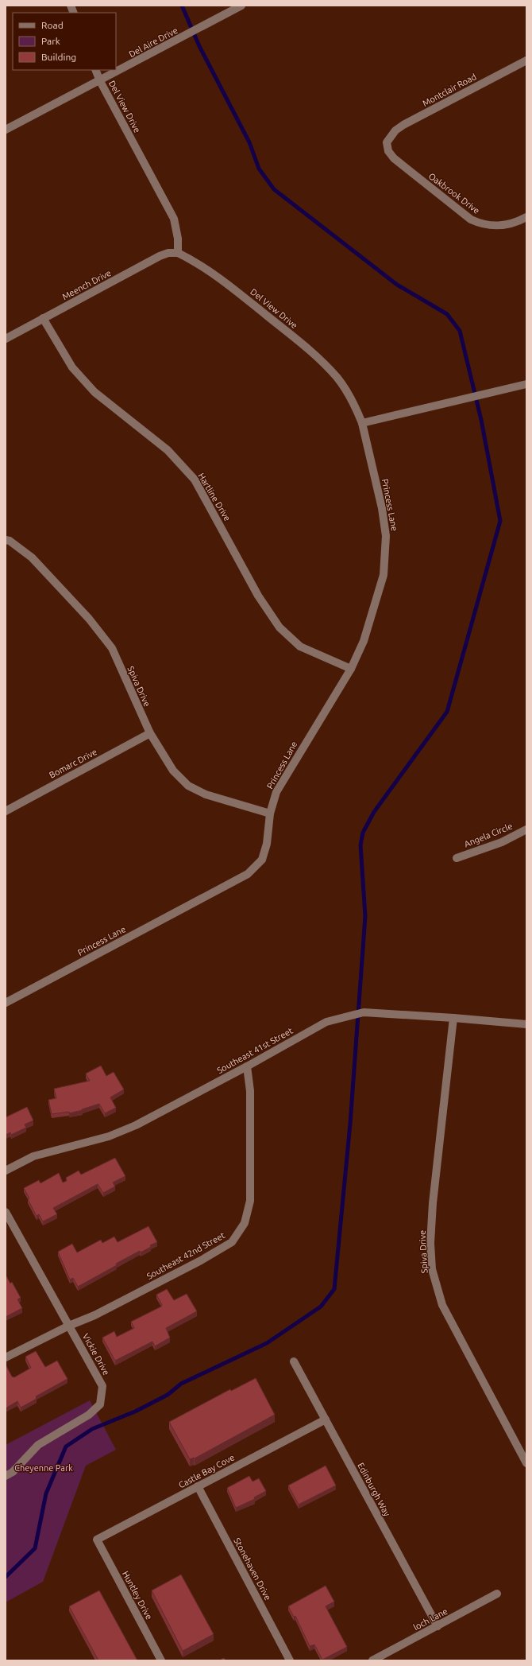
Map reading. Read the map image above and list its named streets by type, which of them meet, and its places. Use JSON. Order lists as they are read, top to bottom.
{
  "streets": {
    "street": [
      "Del Aire Drive",
      "Montclair Road",
      "Del View Drive",
      "Oakbrook Drive",
      "Meench Drive",
      "Hartline Drive",
      "Princess Lane",
      "Spiva Drive",
      "Bomarc Drive",
      "Angela Circle",
      "Southeast 41st Street",
      "Southeast 42nd Street",
      "Vickie Drive",
      "Castle Bay Cove",
      "Edinburgh Way",
      "Stonehaven Drive",
      "Huntley Drive",
      "loch Lane"
    ]
  },
  "crossings": [
    ["Del Aire Drive", "Del View Drive"],
    ["Montclair Road", "Oakbrook Drive"],
    ["Del View Drive", "Meench Drive"],
    ["Del View Drive", "Princess Lane"],
    ["Meench Drive", "Hartline Drive"],
    ["Hartline Drive", "Princess Lane"],
    ["Princess Lane", "Spiva Drive"],
    ["Spiva Drive", "Bomarc Drive"],
    ["Spiva Drive", "Southeast 41st Street"],
    ["Southeast 41st Street", "Southeast 42nd Street"],
    ["Southeast 42nd Street", "Vickie Drive"],
    ["Castle Bay Cove", "Edinburgh Way"],
    ["Castle Bay Cove", "Stonehaven Drive"],
    ["Castle Bay Cove", "Huntley Drive"],
    ["Edinburgh Way", "loch Lane"]
  ],
  "parks": ["Cheyenne Park"],
  "legend": ["Road", "Park", "Building"]
}
